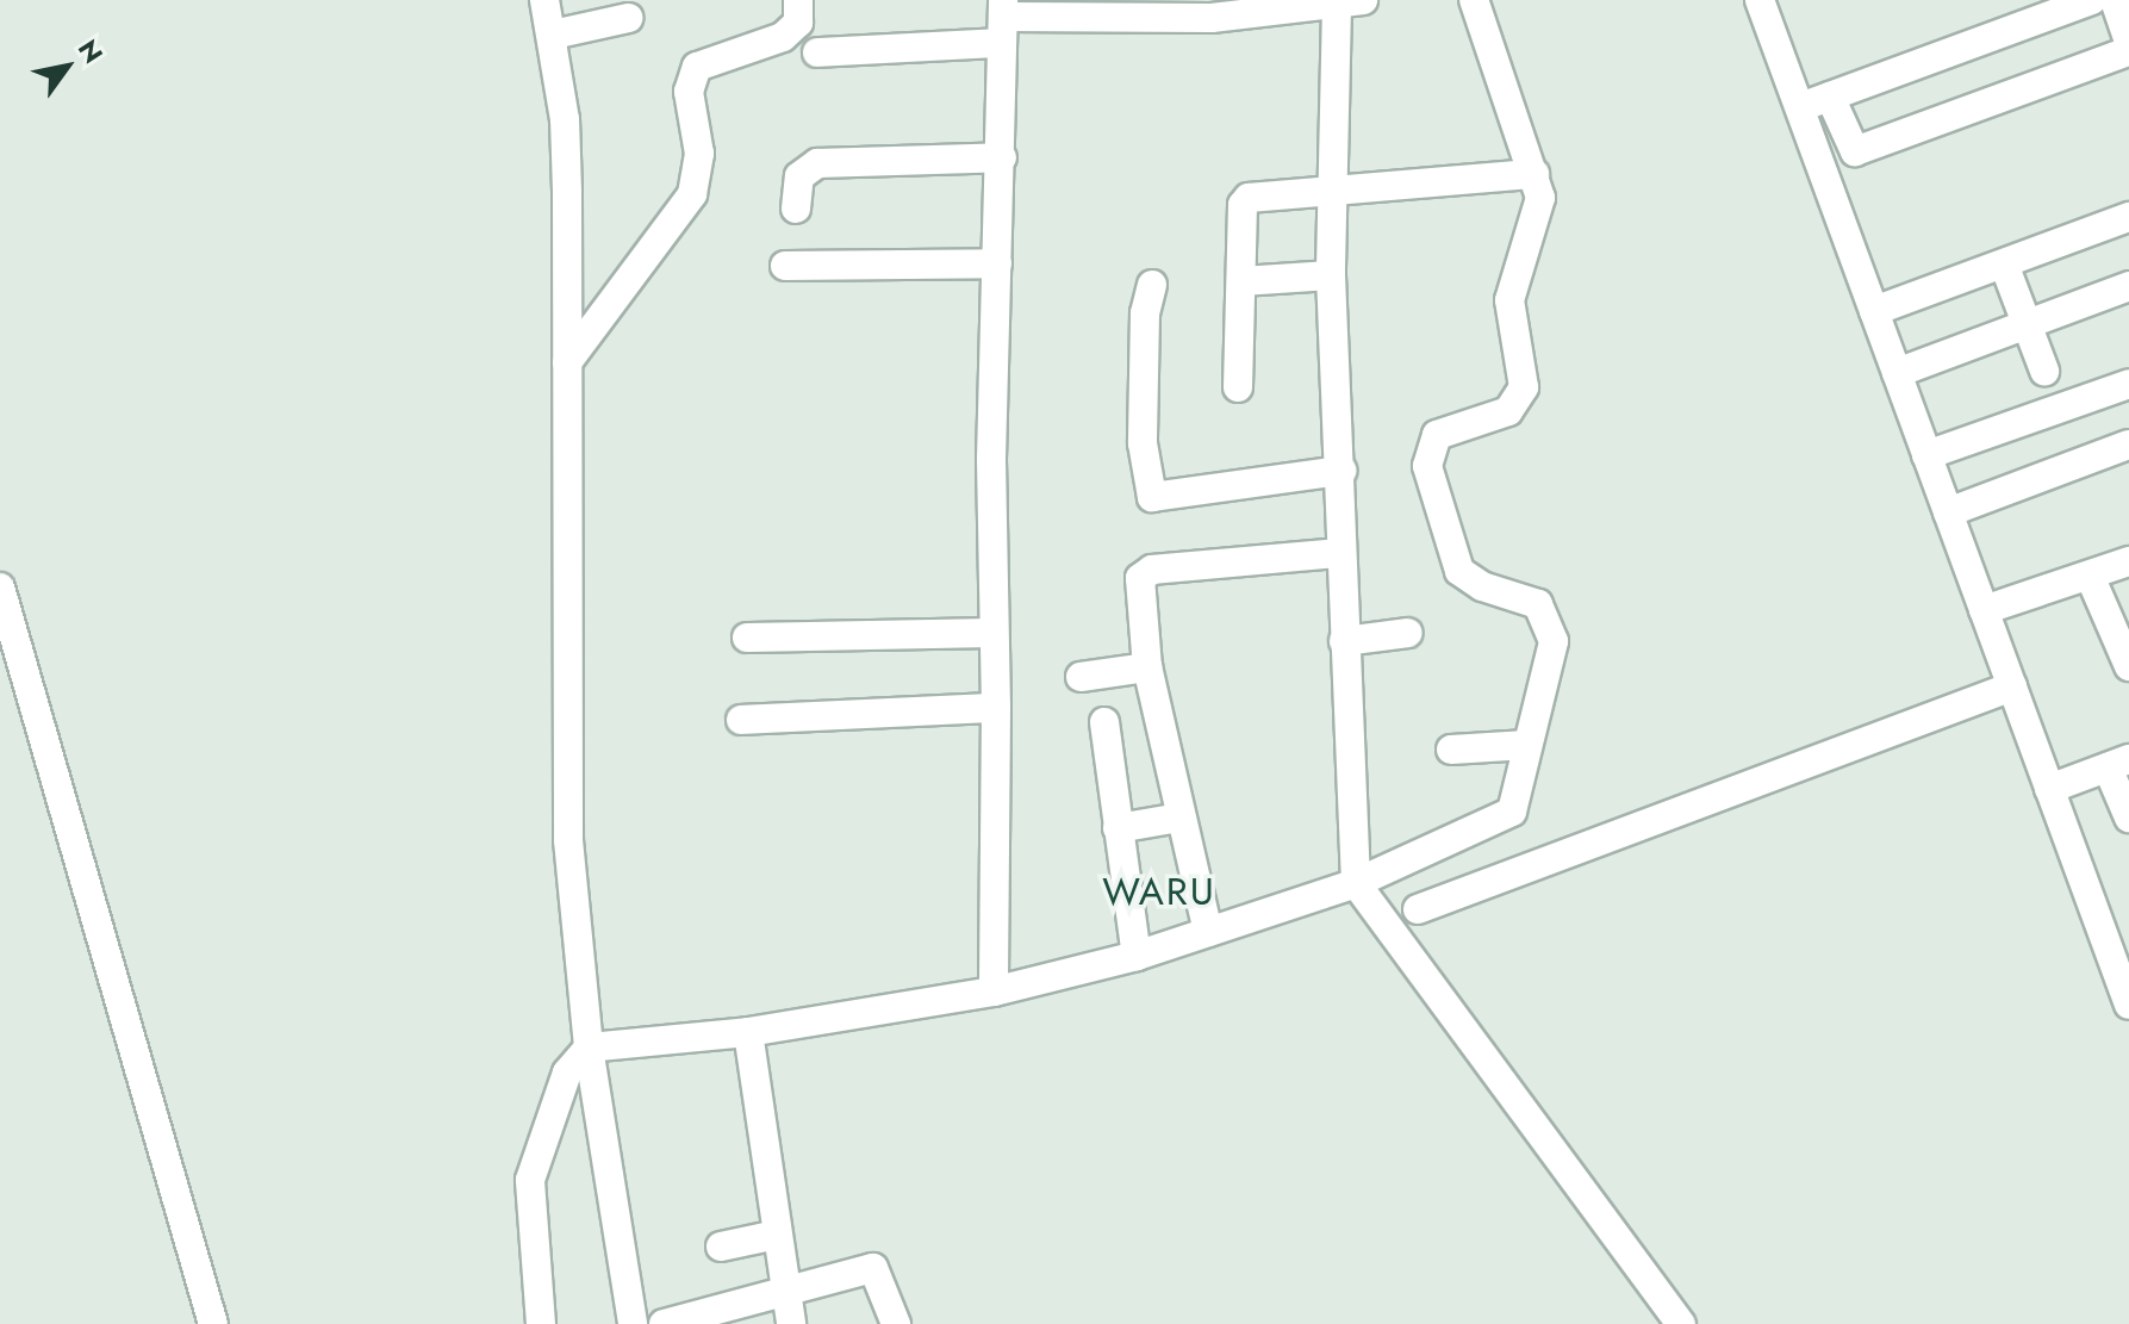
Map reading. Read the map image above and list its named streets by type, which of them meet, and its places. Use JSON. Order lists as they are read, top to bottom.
{
  "districts": ["WARU"],
  "north": "top right"
}
